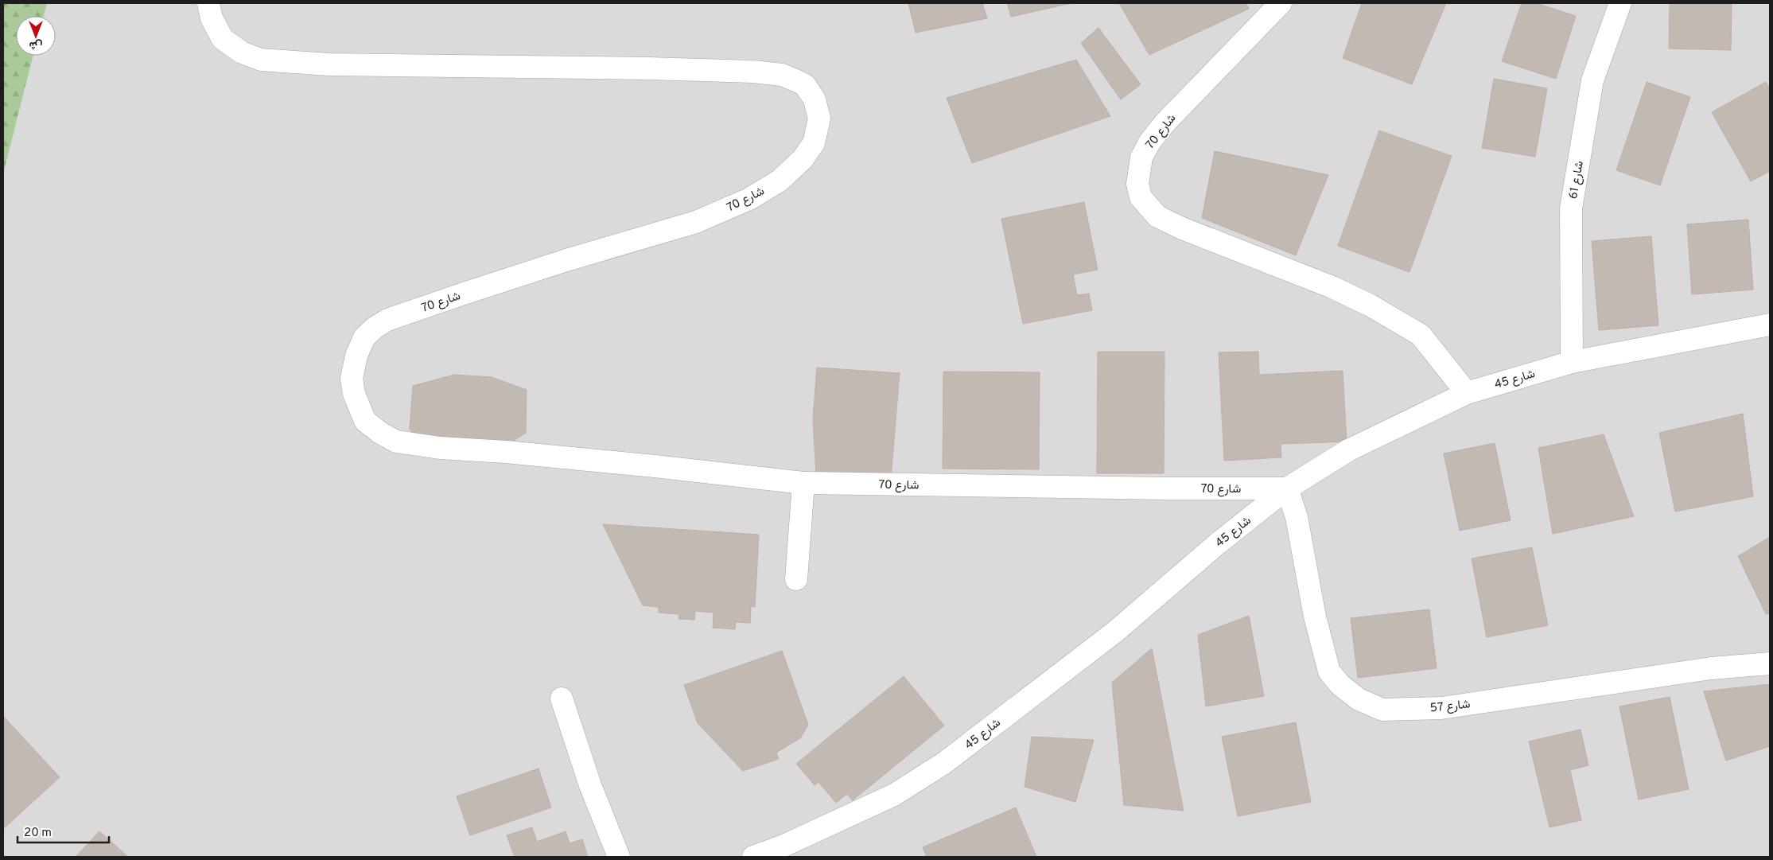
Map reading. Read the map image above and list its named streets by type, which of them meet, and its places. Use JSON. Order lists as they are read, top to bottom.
{
  "streets": {
    "street": [
      "شارع 70",
      "شارع 61",
      "شارع 45",
      "شارع 57"
    ]
  },
  "crossings": [
    ["شارع 70", "شارع 45"],
    ["شارع 70", "شارع 57"],
    ["شارع 61", "شارع 45"],
    ["شارع 45", "شارع 57"]
  ],
  "scale_bar": "20 m",
  "north": "bottom"
}
